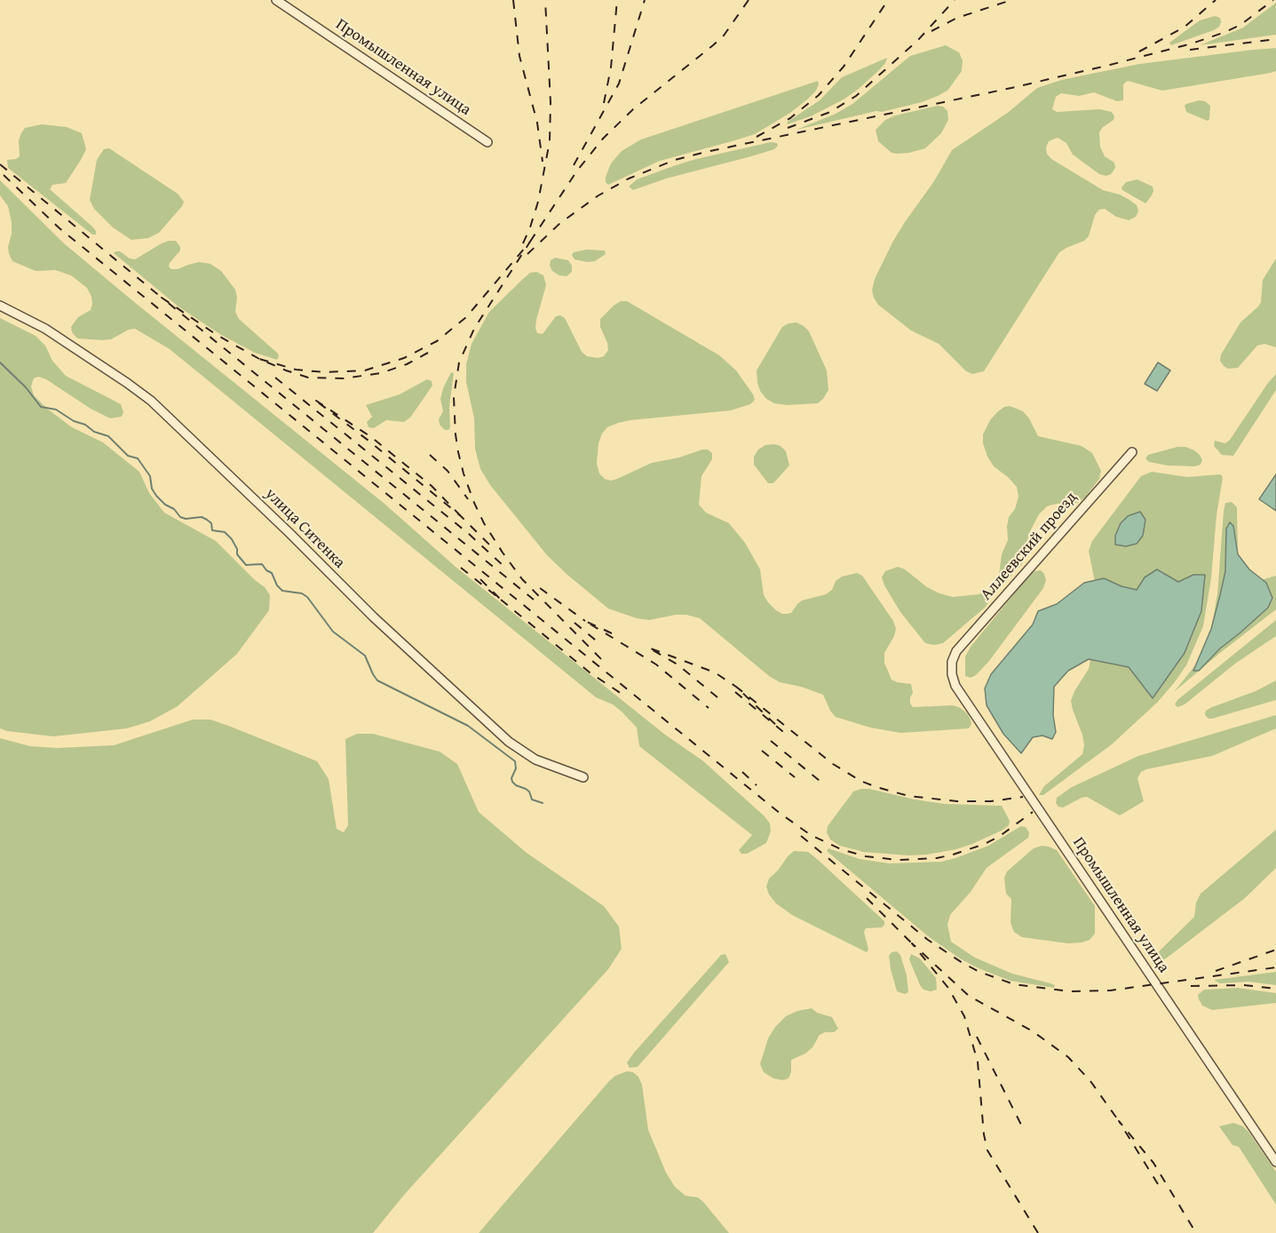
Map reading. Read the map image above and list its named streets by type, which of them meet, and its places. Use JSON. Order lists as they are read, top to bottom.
{
  "streets": {
    "street": ["Промышленная улица", "улица Ситенка", "Аллеевский проезд"]
  },
  "crossings": [
    ["Промышленная улица", "Аллеевский проезд"]
  ]
}
